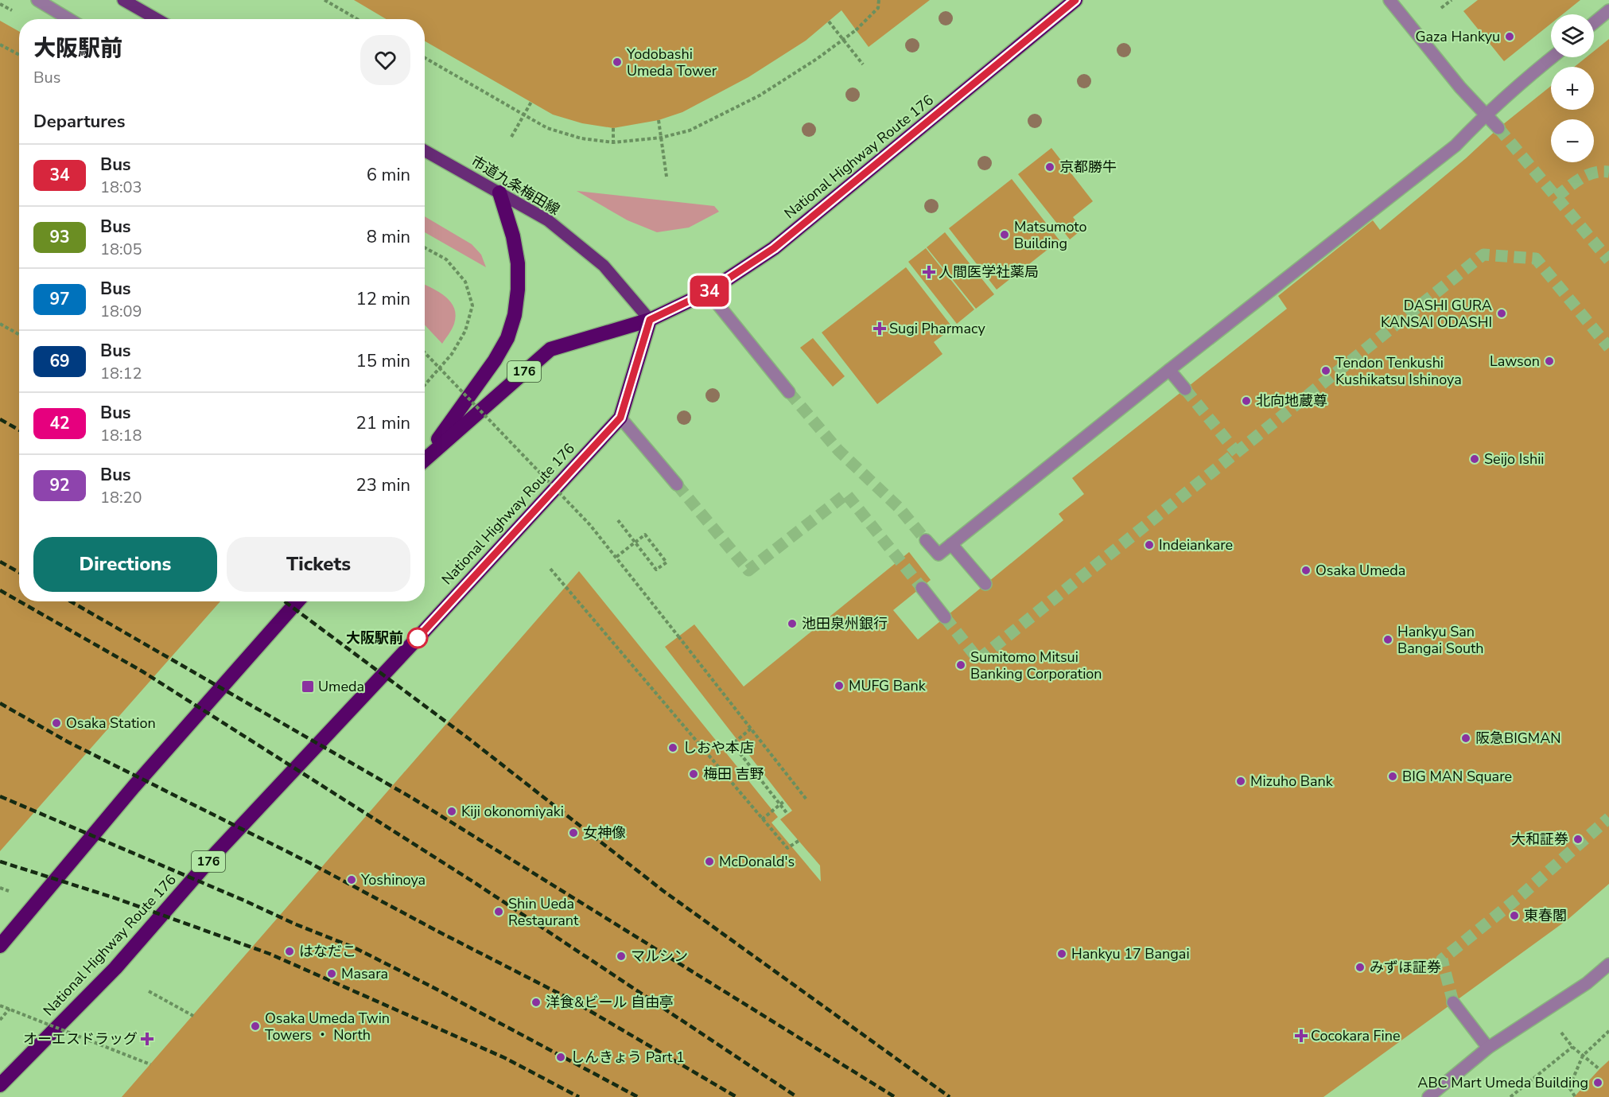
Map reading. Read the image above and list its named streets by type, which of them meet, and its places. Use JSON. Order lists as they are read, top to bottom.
{
  "streets": {
    "highway": ["National Highway Route 176", "176"],
    "main road": ["市道九条梅田線"]
  },
  "crossings": [
    ["National Highway Route 176", "市道九条梅田線"]
  ],
  "places": {
    "other": [
      "Gaza Hankyu",
      "Yodobashi Umeda Tower",
      "京都勝牛",
      "Matsumoto Building",
      "DASHI GURA KANSAI ODASHI",
      "Lawson",
      "Tendon Tenkushi Kushikatsu Ishinoya",
      "北向地蔵尊",
      "Seijo Ishii",
      "Indeiankare",
      "Osaka Umeda",
      "池田泉州銀行",
      "大阪駅前",
      "Hankyu San Bangai South",
      "Sumitomo Mitsui Banking Corporation",
      "MUFG Bank",
      "Osaka Station",
      "阪急BIGMAN",
      "しおや本店",
      "梅田 吉野",
      "BIG MAN Square",
      "Mizuho Bank",
      "Kiji okonomiyaki",
      "女神像",
      "大和証券",
      "McDonald's",
      "Yoshinoya",
      "Shin Ueda Restaurant",
      "東春閣",
      "はなだこ",
      "Hankyu 17 Bangai",
      "マルシン",
      "みずほ証券",
      "Masara",
      "洋食&ビール 自由亭",
      "Osaka Umeda Twin Towers ・ North",
      "しんきょう Part 1",
      "ABC Mart Umeda Building"
    ],
    "health": [
      "人間医学社薬局",
      "Sugi Pharmacy",
      "Cocokara Fine",
      "オーエスドラッグ"
    ],
    "transit": ["Umeda"]
  },
  "lines": ["bus line 34"],
  "page": {
    "on_map": "34",
    "map_buttons": ["+", "−"],
    "heading": [
      ["大阪駅前", "Bus"],
      "Departures"
    ],
    "list": [
      {
        "mark": "34",
        "name": "Bus",
        "note": "18:03",
        "value": "6 min"
      },
      {
        "mark": "93",
        "name": "Bus",
        "note": "18:05",
        "value": "8 min"
      },
      {
        "mark": "97",
        "name": "Bus",
        "note": "18:09",
        "value": "12 min"
      },
      {
        "mark": "69",
        "name": "Bus",
        "note": "18:12",
        "value": "15 min"
      },
      {
        "mark": "42",
        "name": "Bus",
        "note": "18:18",
        "value": "21 min"
      },
      {
        "mark": "92",
        "name": "Bus",
        "note": "18:20",
        "value": "23 min"
      }
    ],
    "buttons": ["Directions", "Tickets"]
  }
}
